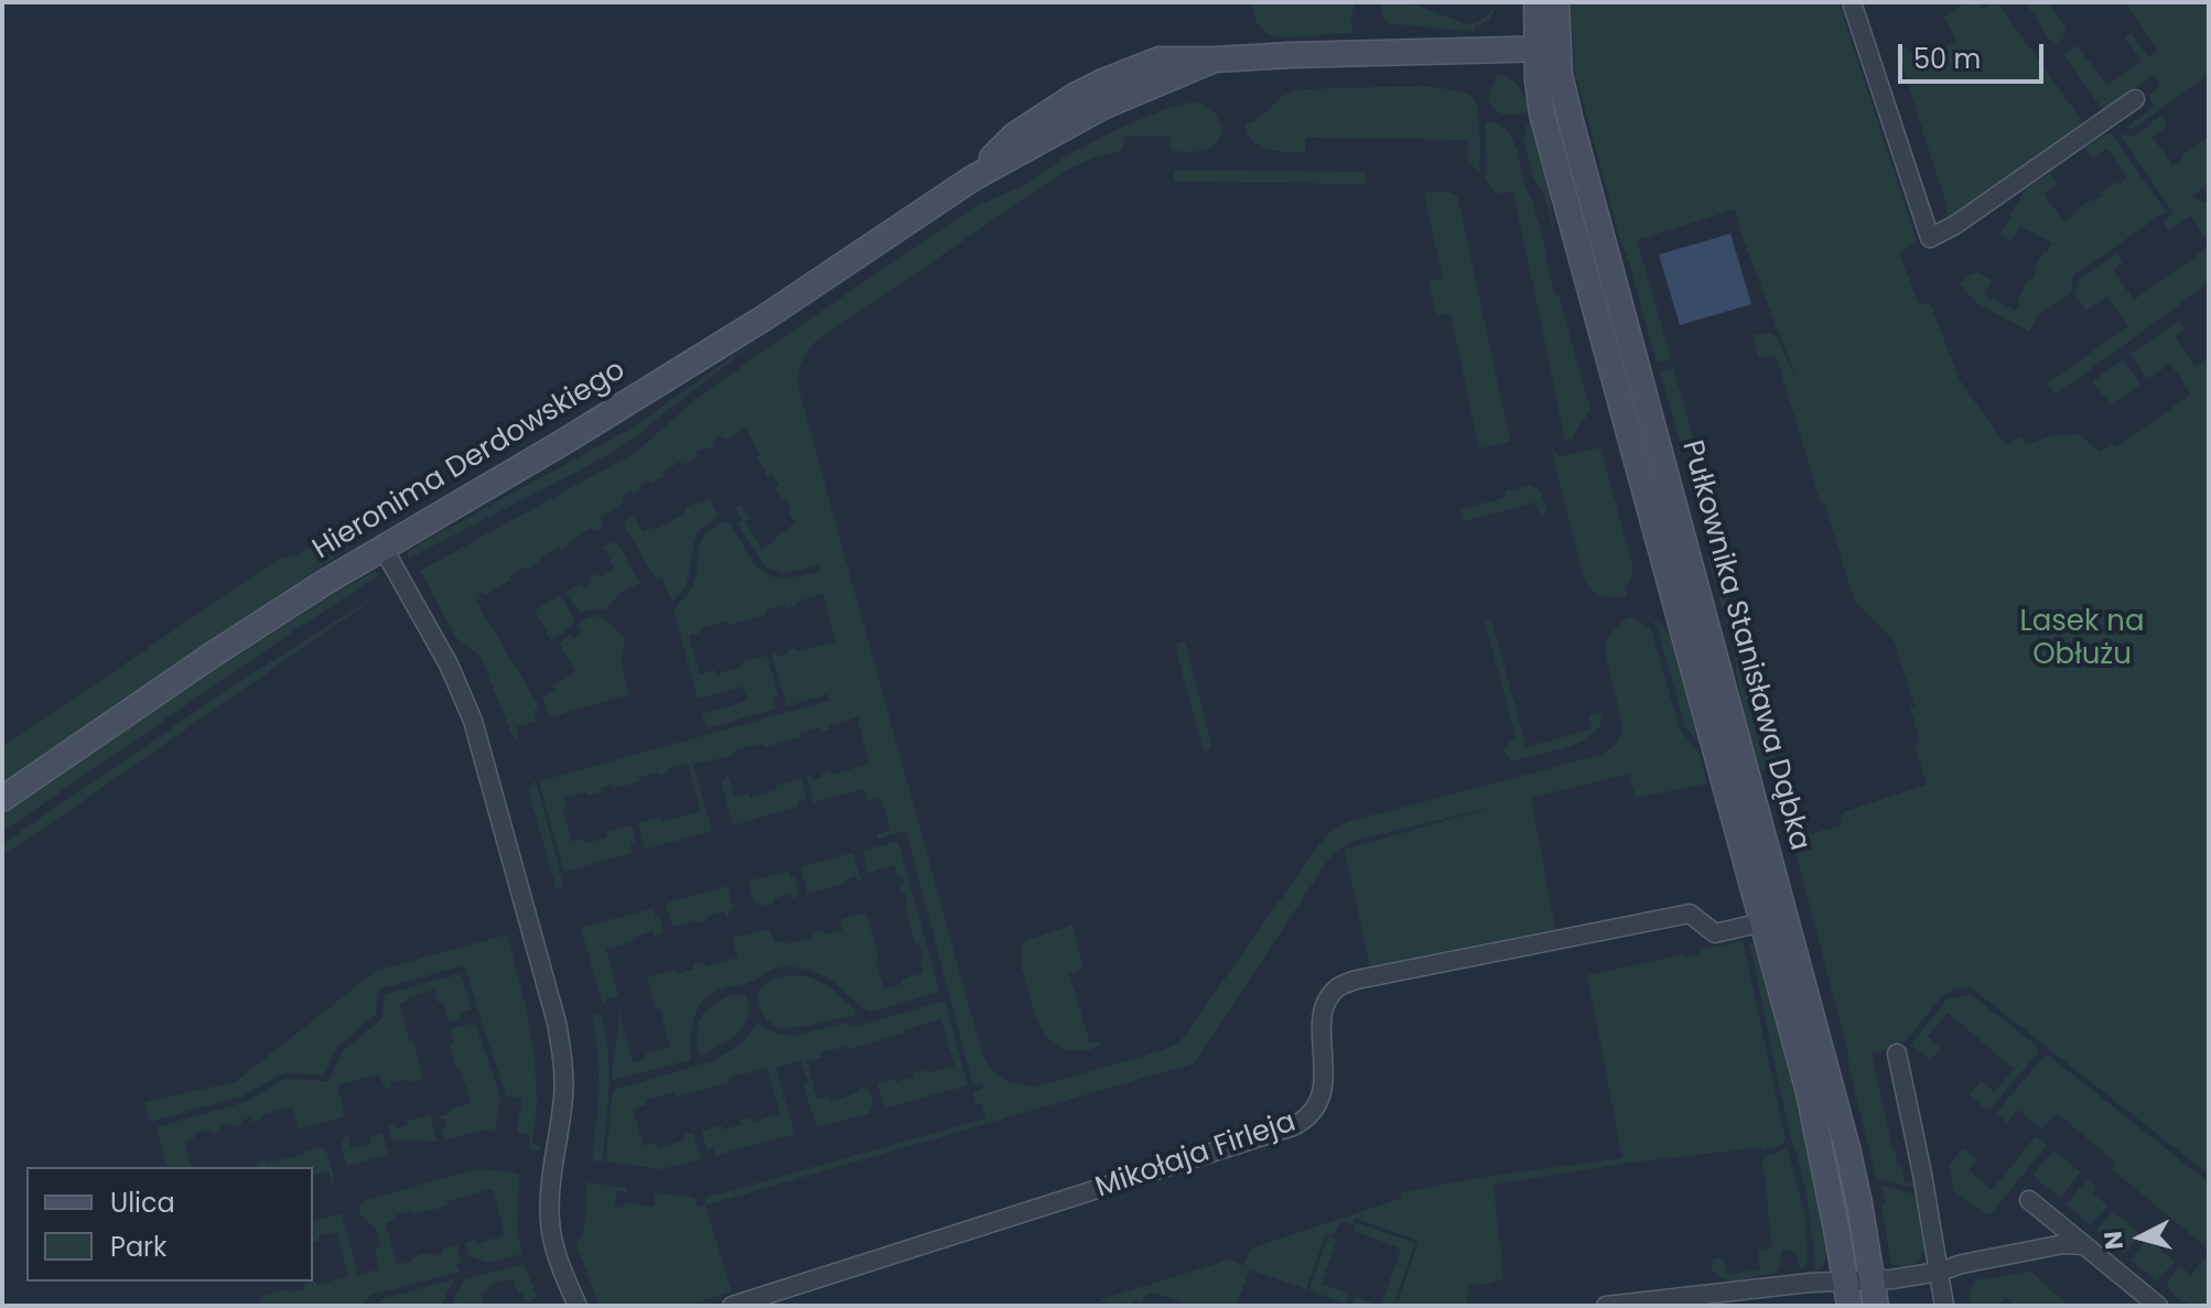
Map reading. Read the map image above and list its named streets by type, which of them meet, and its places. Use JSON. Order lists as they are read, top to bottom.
{
  "streets": {
    "street": ["Hieronima Derdowskiego", "Pułkownika Stanisława Dąbka", "Mikołaja Firleja"]
  },
  "crossings": [
    ["Hieronima Derdowskiego", "Pułkownika Stanisława Dąbka"],
    ["Pułkownika Stanisława Dąbka", "Mikołaja Firleja"]
  ],
  "parks": ["Lasek na Obłużu"],
  "legend": ["Ulica", "Park"],
  "scale_bar": "50 m",
  "north": "left"
}
